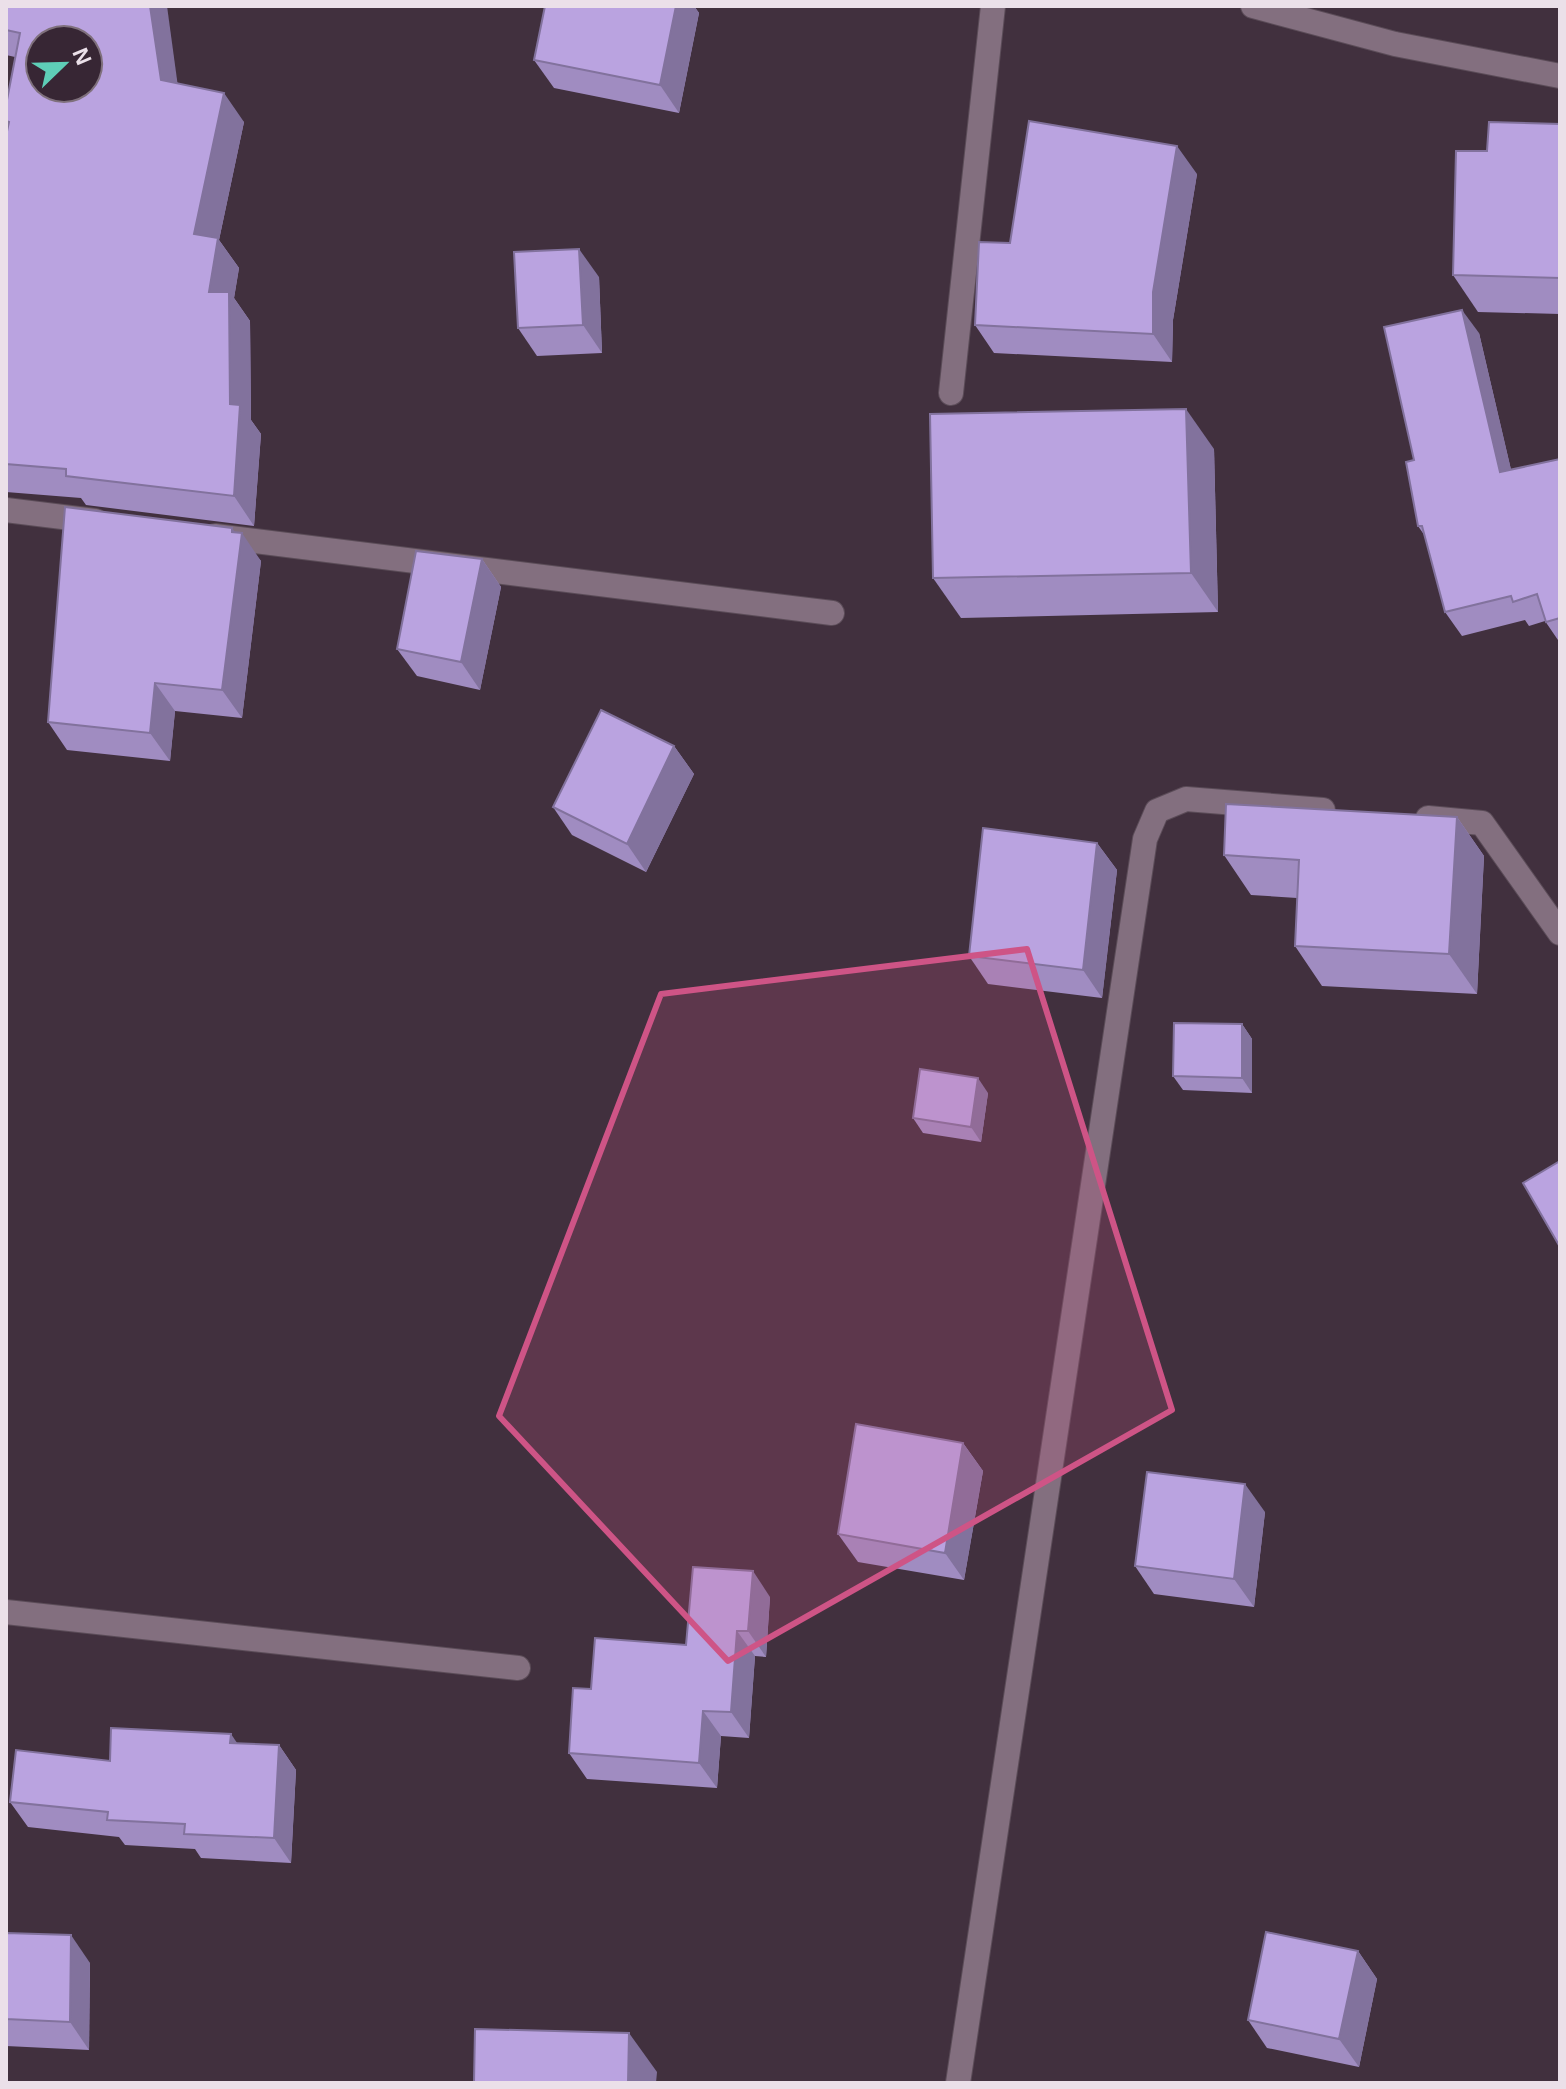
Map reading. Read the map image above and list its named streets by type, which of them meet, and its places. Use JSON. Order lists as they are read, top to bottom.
{
  "north": "top right"
}
